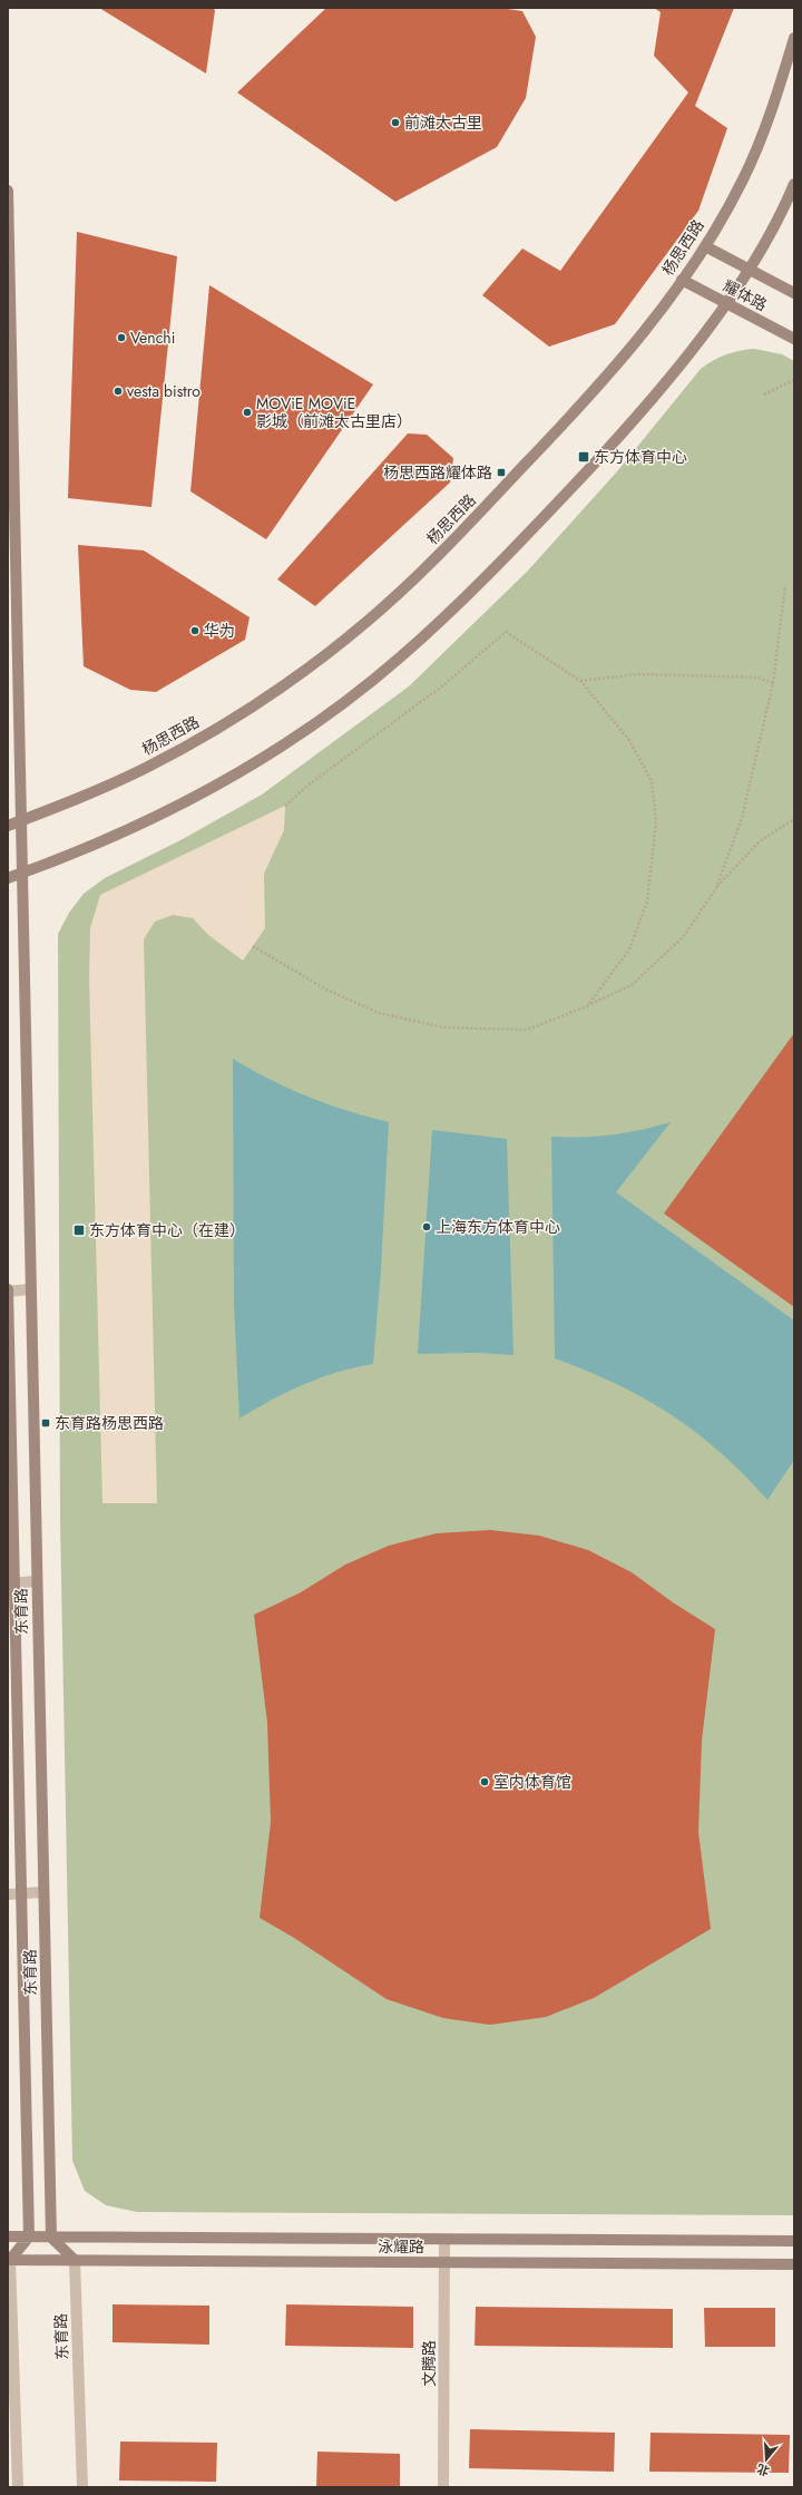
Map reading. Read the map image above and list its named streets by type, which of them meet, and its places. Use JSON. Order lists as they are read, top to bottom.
{
  "streets": {
    "street": [
      "杨思西路",
      "耀体路",
      "东育路",
      "泳耀路",
      "文腾路"
    ]
  },
  "crossings": [
    ["杨思西路", "耀体路"],
    ["杨思西路", "东育路"],
    ["东育路", "泳耀路"],
    ["泳耀路", "文腾路"]
  ],
  "places": {
    "other": [
      "前滩太古里",
      "Venchi",
      "vesta bistro",
      "MOViE MOViE 影城（前滩太古里店）",
      "华为",
      "上海东方体育中心",
      "室内体育馆"
    ],
    "transit": [
      "东方体育中心",
      "杨思西路耀体路",
      "东方体育中心（在建）",
      "东育路杨思西路"
    ]
  },
  "north": "bottom"
}
